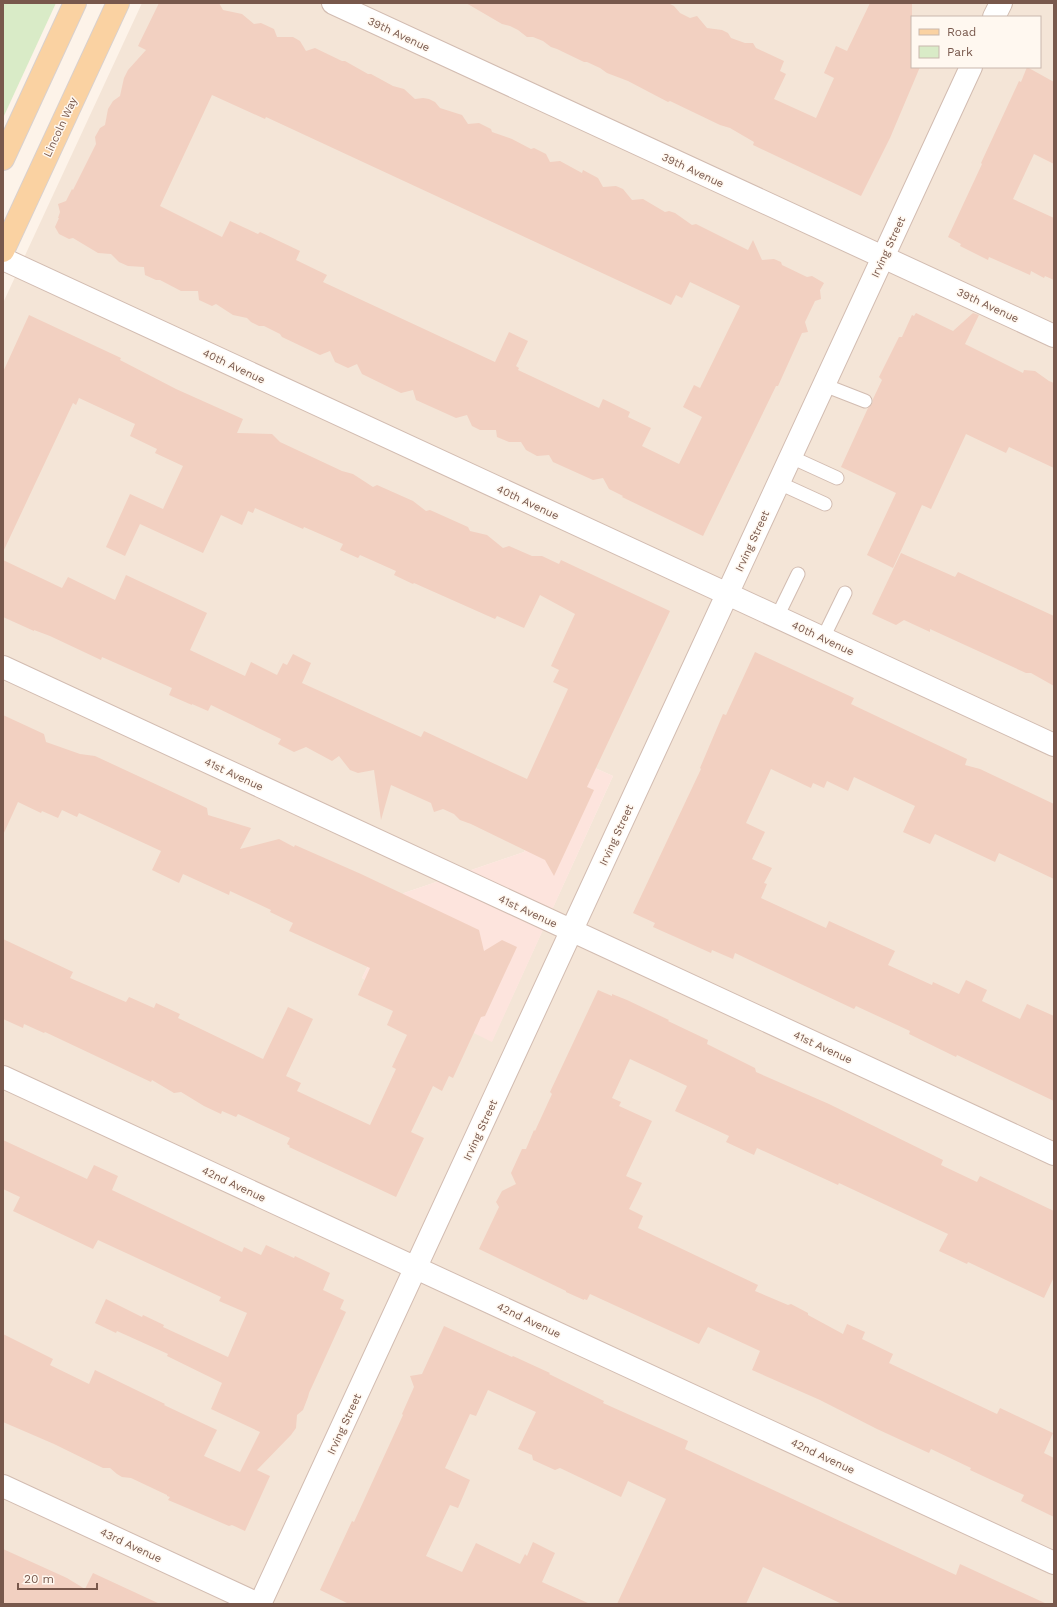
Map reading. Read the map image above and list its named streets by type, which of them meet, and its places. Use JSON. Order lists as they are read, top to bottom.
{
  "streets": {
    "main road": ["Lincoln Way"],
    "street": [
      "39th Avenue",
      "Irving Street",
      "40th Avenue",
      "41st Avenue",
      "42nd Avenue",
      "43rd Avenue"
    ]
  },
  "crossings": [
    ["39th Avenue", "Irving Street"],
    ["Irving Street", "40th Avenue"],
    ["Irving Street", "41st Avenue"],
    ["Irving Street", "42nd Avenue"],
    ["Irving Street", "43rd Avenue"]
  ],
  "legend": ["Road", "Park"],
  "scale_bar": "20 m"
}
